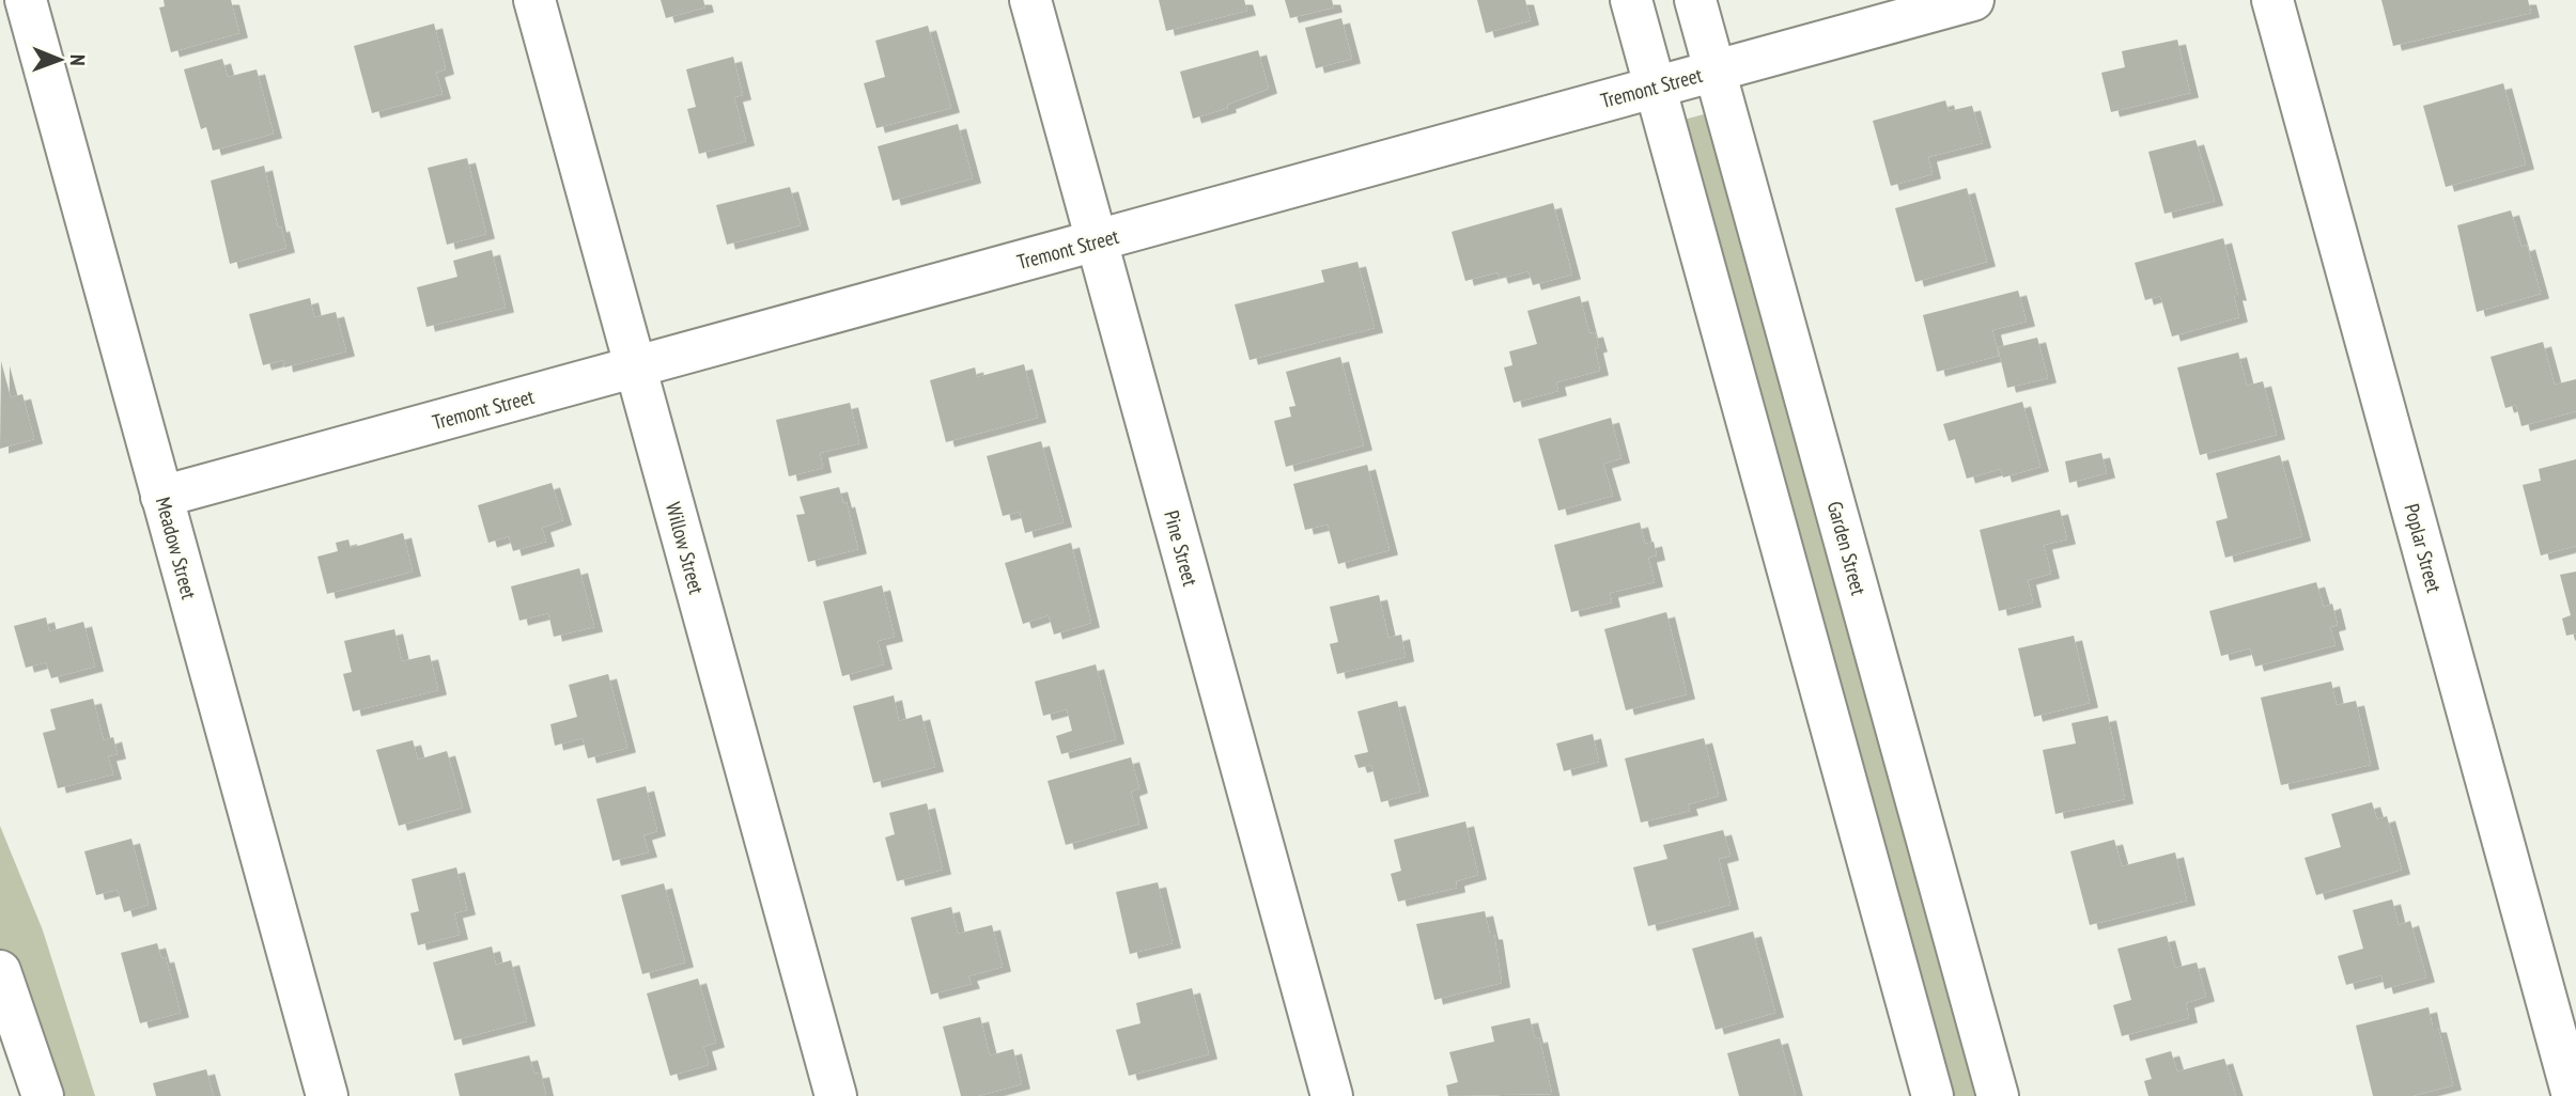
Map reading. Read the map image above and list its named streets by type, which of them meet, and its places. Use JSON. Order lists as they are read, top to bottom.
{
  "streets": {
    "street": [
      "Tremont Street",
      "Meadow Street",
      "Willow Street",
      "Pine Street",
      "Garden Street",
      "Poplar Street"
    ]
  },
  "crossings": [
    ["Tremont Street", "Meadow Street"],
    ["Tremont Street", "Willow Street"],
    ["Tremont Street", "Pine Street"],
    ["Tremont Street", "Garden Street"]
  ],
  "north": "right"
}
